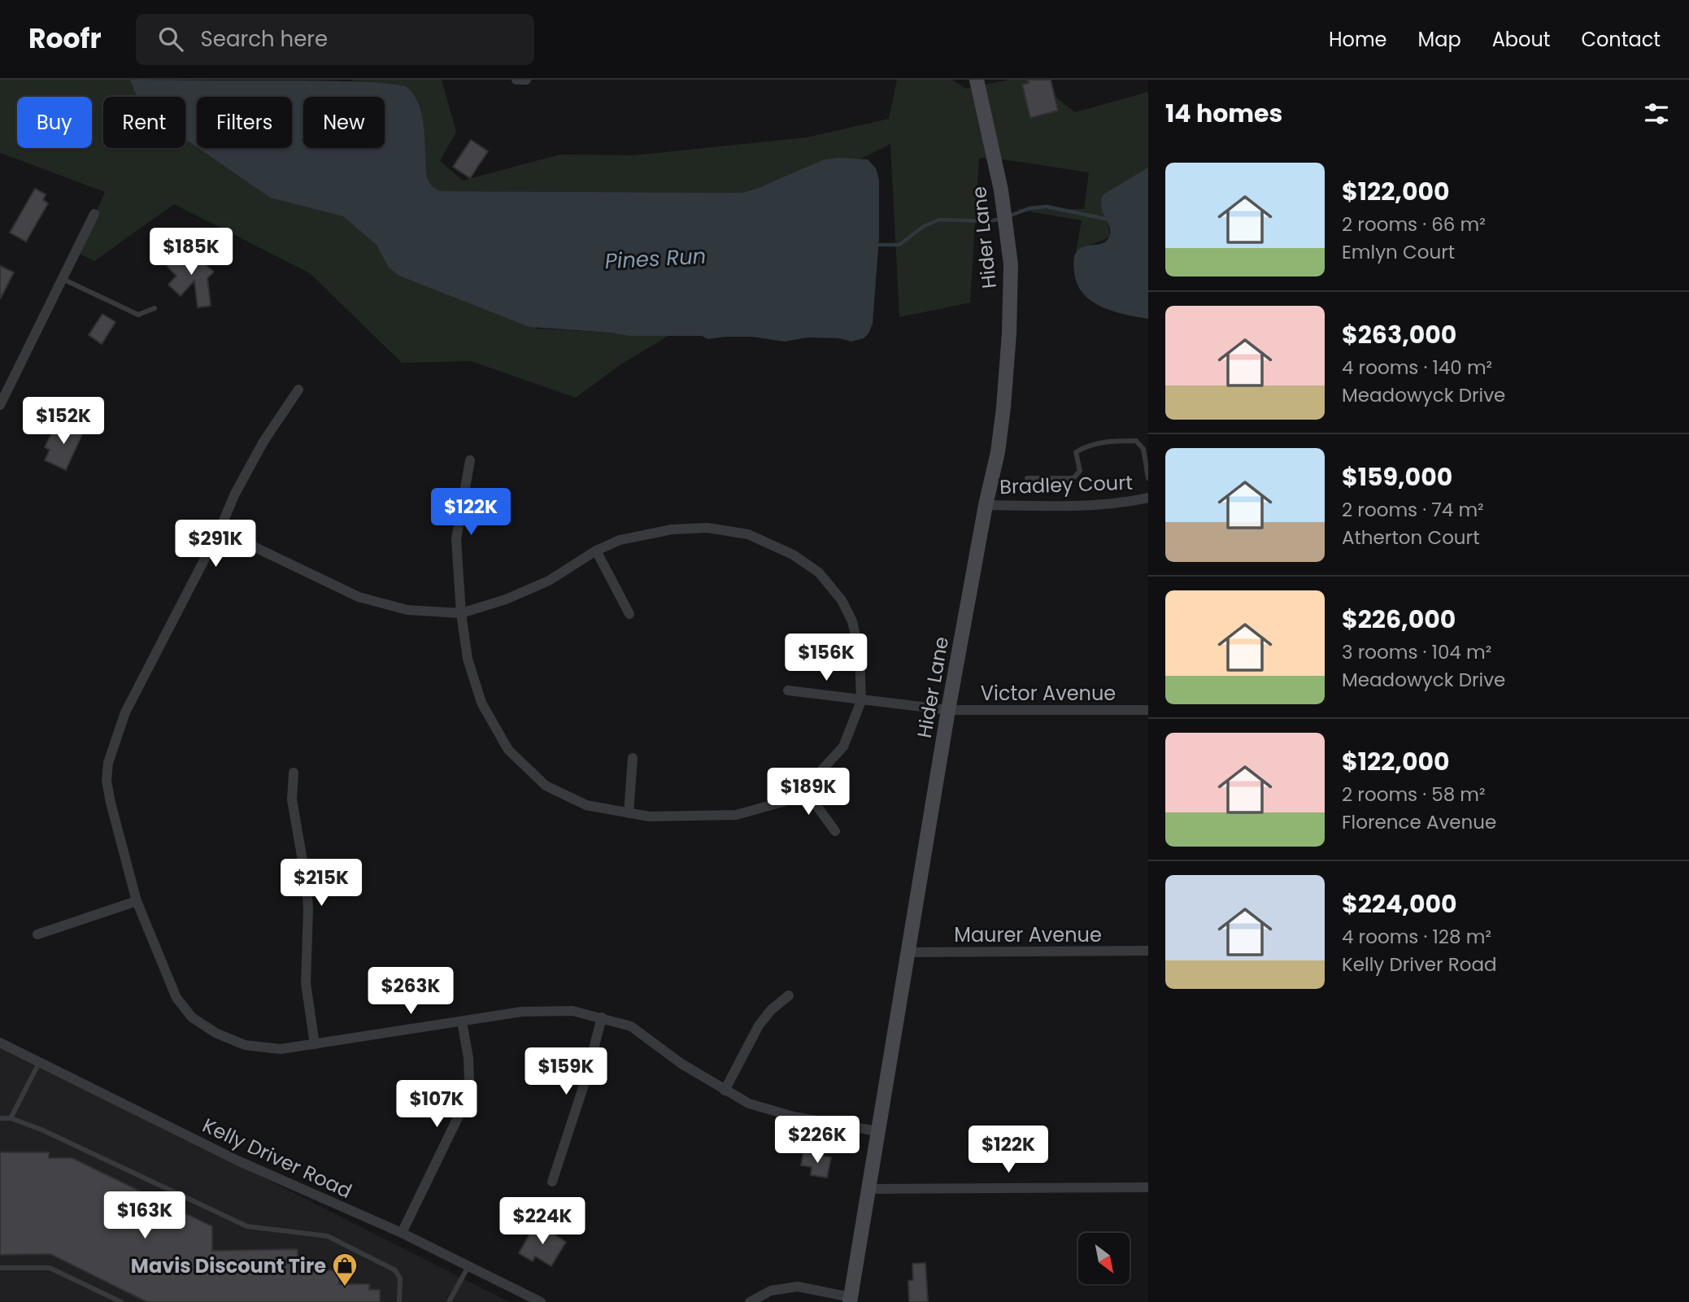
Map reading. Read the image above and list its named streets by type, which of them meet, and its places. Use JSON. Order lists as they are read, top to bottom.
{
  "streets": {
    "street": [
      "Hider Lane",
      "Bradley Court",
      "Victor Avenue",
      "Maurer Avenue",
      "Kelly Driver Road"
    ]
  },
  "crossings": [
    ["Hider Lane", "Bradley Court"],
    ["Hider Lane", "Victor Avenue"],
    ["Hider Lane", "Maurer Avenue"]
  ],
  "water": ["Pines Run"],
  "places": {
    "shop": ["Mavis Discount Tire"]
  },
  "north": "bottom right",
  "page": {
    "header": "Roofr",
    "search": "Search here",
    "nav": [
      "Home",
      "Map",
      "About",
      "Contact"
    ],
    "heading": "14 homes",
    "chip": [
      "Buy",
      "Rent",
      "Filters",
      "New"
    ],
    "list": [
      {
        "name": "$122,000",
        "note": "2 rooms · 66 m² · Emlyn Court"
      },
      {
        "name": "$263,000",
        "note": "4 rooms · 140 m² · Meadowyck Drive"
      },
      {
        "name": "$159,000",
        "note": "2 rooms · 74 m² · Atherton Court"
      },
      {
        "name": "$226,000",
        "note": "3 rooms · 104 m² · Meadowyck Drive"
      },
      {
        "name": "$122,000",
        "note": "2 rooms · 58 m² · Florence Avenue"
      },
      {
        "name": "$224,000",
        "note": "4 rooms · 128 m² · Kelly Driver Road"
      }
    ],
    "price": [
      "$185K",
      "$152K",
      "$122K",
      "$291K",
      "$156K",
      "$189K",
      "$215K",
      "$263K",
      "$159K",
      "$107K",
      "$226K",
      "$122K",
      "$163K",
      "$224K"
    ]
  }
}
